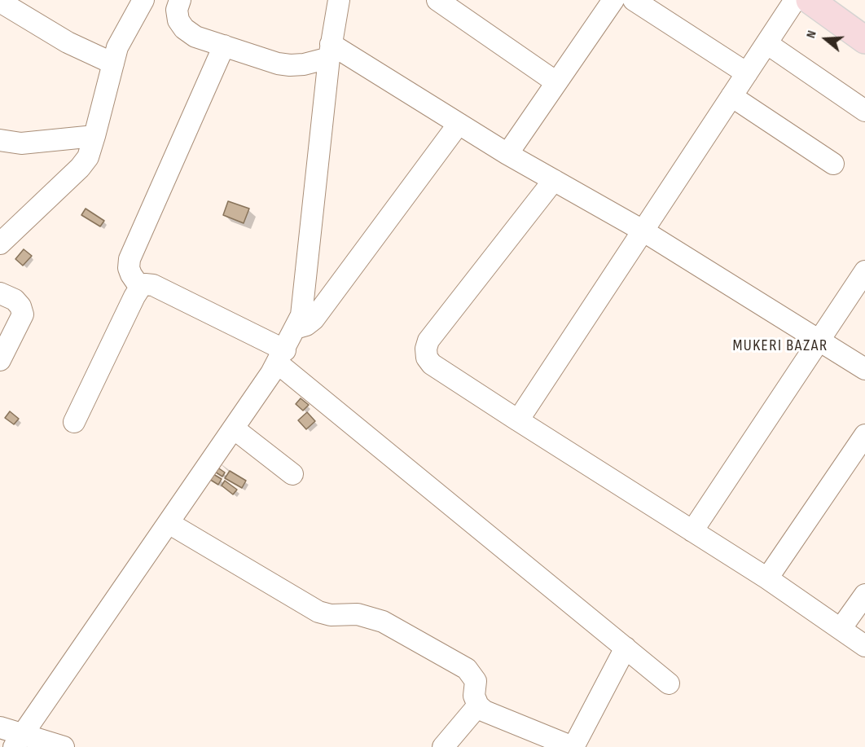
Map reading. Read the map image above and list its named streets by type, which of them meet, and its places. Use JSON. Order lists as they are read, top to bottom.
{
  "districts": ["MUKERI BAZAR"],
  "north": "left"
}
